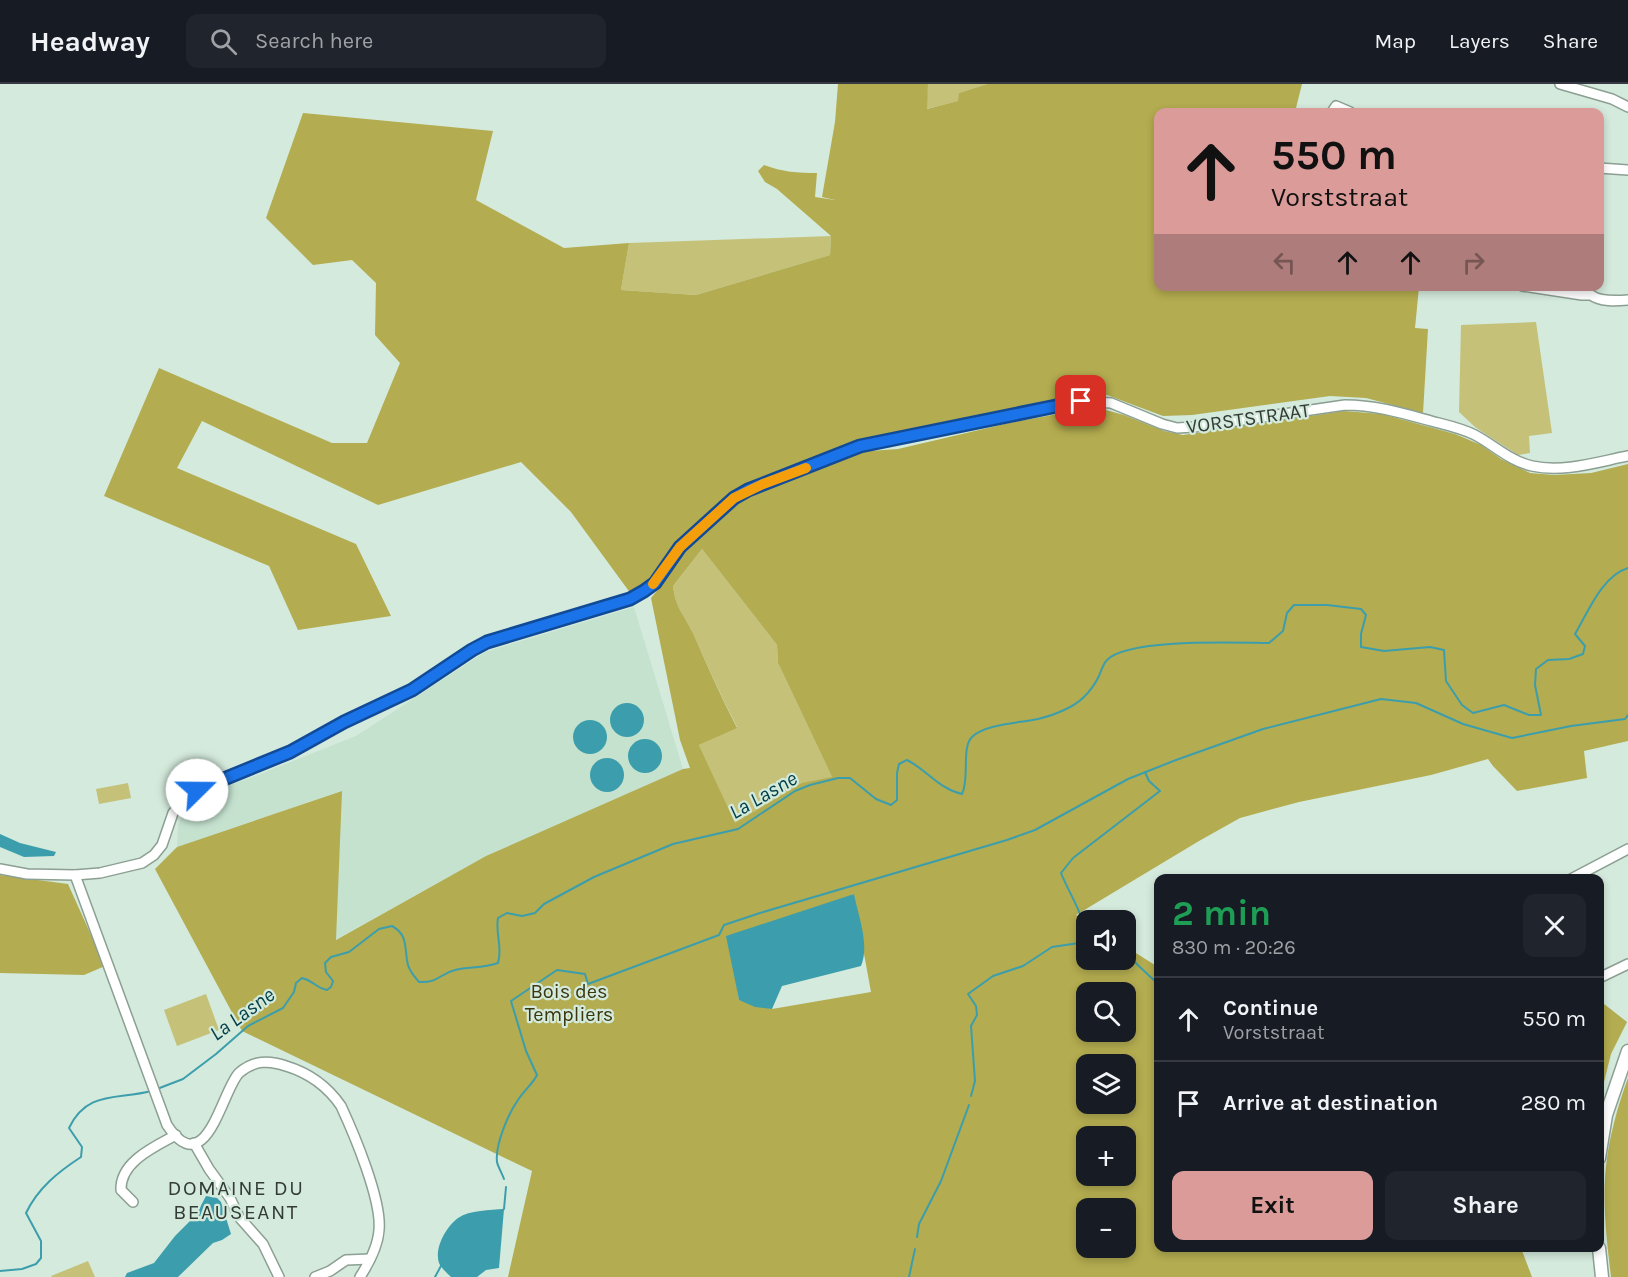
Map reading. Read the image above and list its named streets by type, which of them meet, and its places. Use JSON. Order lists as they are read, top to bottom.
{
  "streets": {
    "street": ["VORSTSTRAAT"]
  },
  "districts": ["DOMAINE DU BEAUSEANT"],
  "water": ["La Lasne"],
  "parks": ["Bois des Templiers"],
  "page": {
    "header": "Headway",
    "search": "Search here",
    "nav": ["Map", "Layers", "Share"],
    "turn": ["550 m", "Vorststraat"],
    "heading": ["2 min", "830 m · 20:26"],
    "map_buttons": ["+", "−"],
    "list": [
      {
        "name": "Continue",
        "note": "Vorststraat",
        "value": "550 m"
      },
      {
        "name": "Arrive at destination",
        "value": "280 m"
      }
    ],
    "buttons": ["Exit", "Share"]
  }
}
